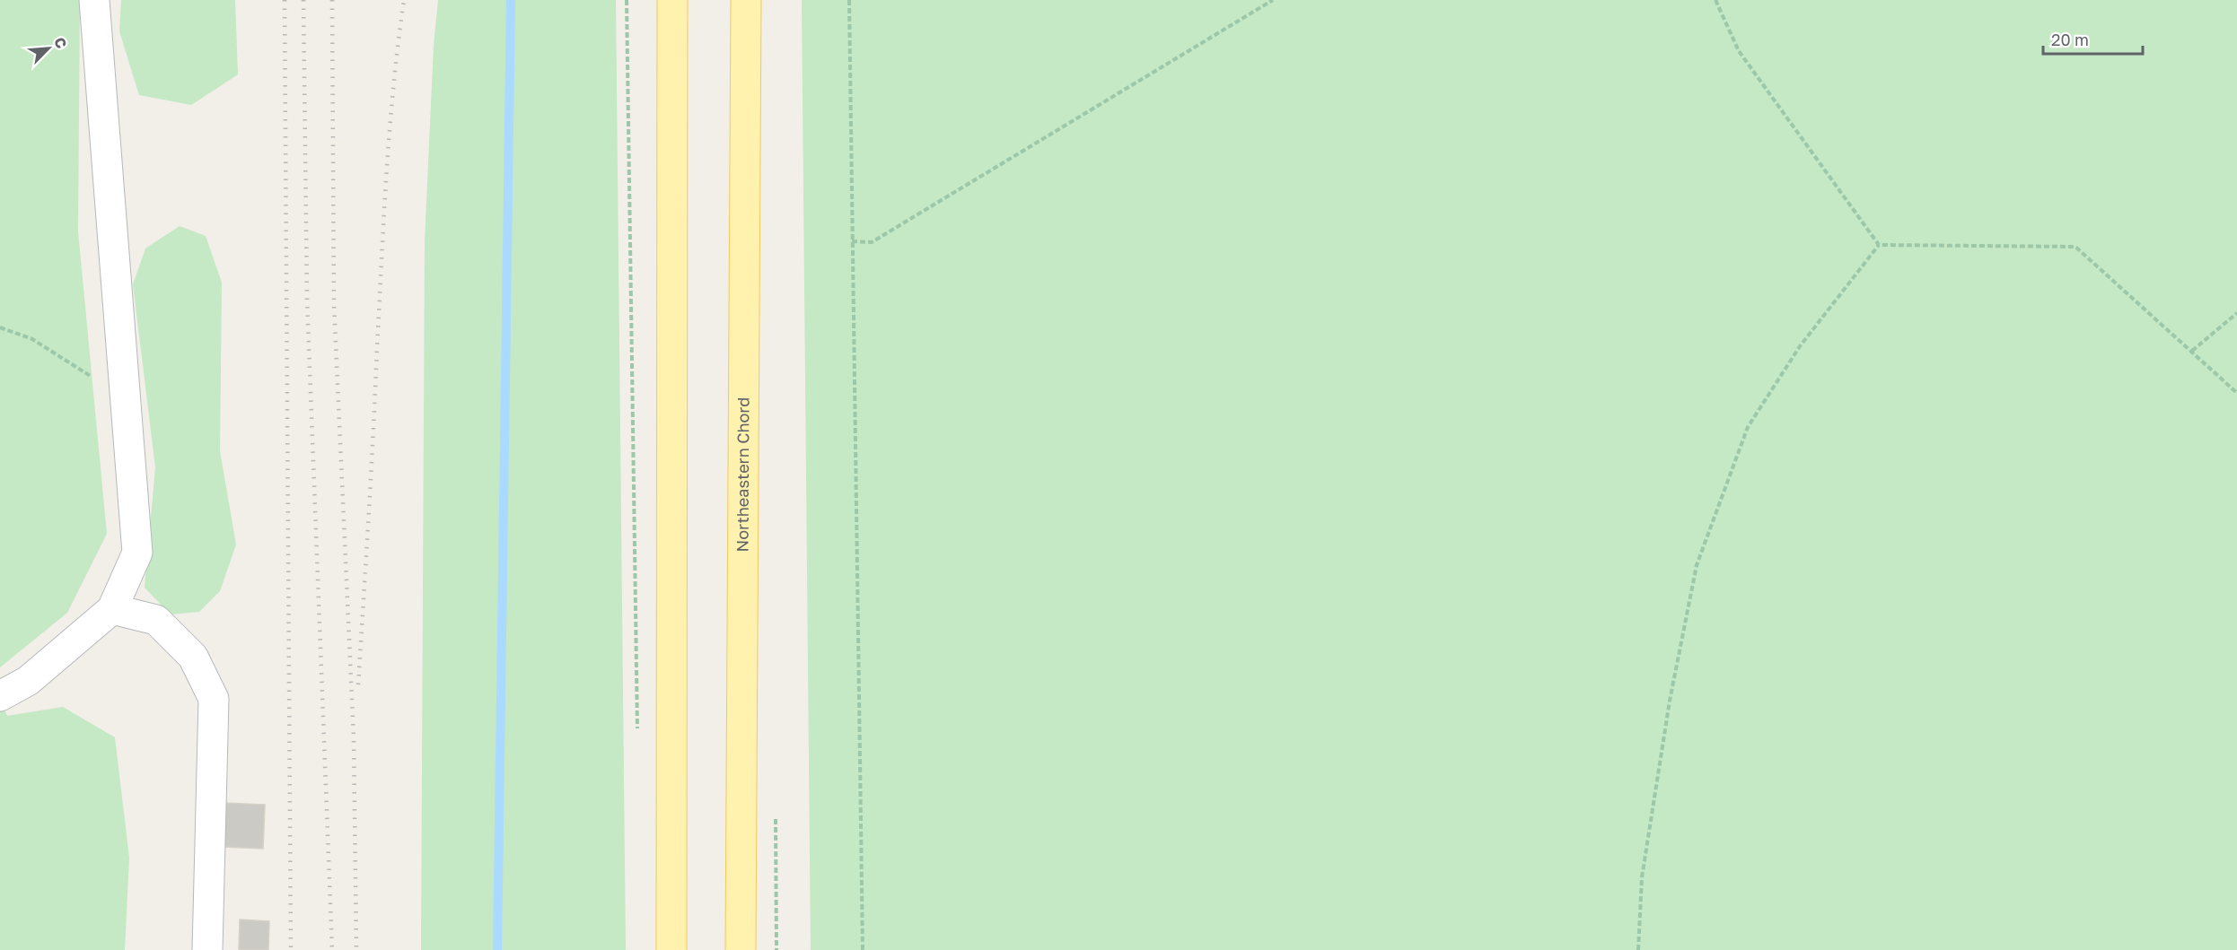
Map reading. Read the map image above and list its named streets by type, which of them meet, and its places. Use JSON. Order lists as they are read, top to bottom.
{
  "streets": {
    "main road": ["Northeastern Chord"]
  },
  "scale_bar": "20 m",
  "north": "top right"
}
